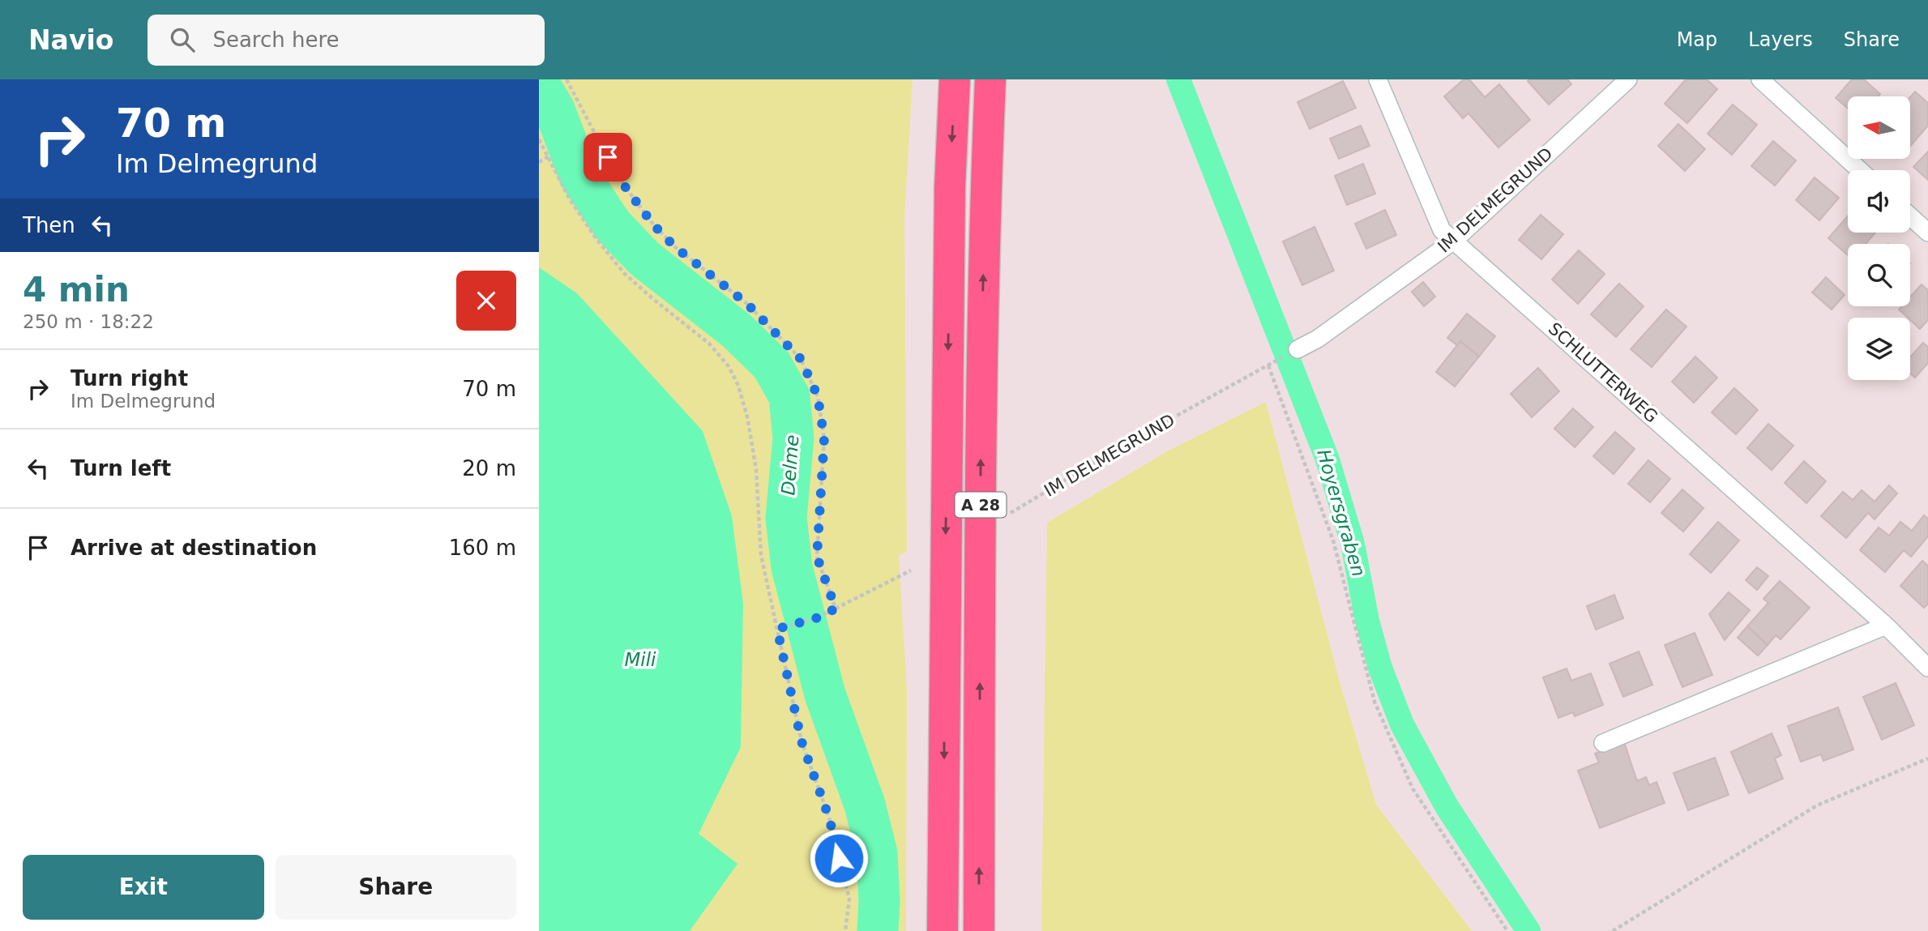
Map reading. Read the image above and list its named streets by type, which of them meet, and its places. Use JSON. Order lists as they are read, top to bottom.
{
  "streets": {
    "highway": ["A 28"],
    "street": ["IM DELMEGRUND", "SCHLUTTERWEG"]
  },
  "crossings": [
    ["IM DELMEGRUND", "SCHLUTTERWEG"]
  ],
  "water": ["Delme", "Hoyersgraben", "Mili"],
  "north": "left",
  "page": {
    "header": "Navio",
    "search": "Search here",
    "nav": ["Map", "Layers", "Share"],
    "turn": ["70 m", "Im Delmegrund"],
    "then": "Then",
    "heading": ["4 min", "250 m · 18:22"],
    "list": [
      {
        "name": "Turn right",
        "note": "Im Delmegrund",
        "value": "70 m"
      },
      {
        "name": "Turn left",
        "value": "20 m"
      },
      {
        "name": "Arrive at destination",
        "value": "160 m"
      }
    ],
    "buttons": ["Exit", "Share"]
  }
}
